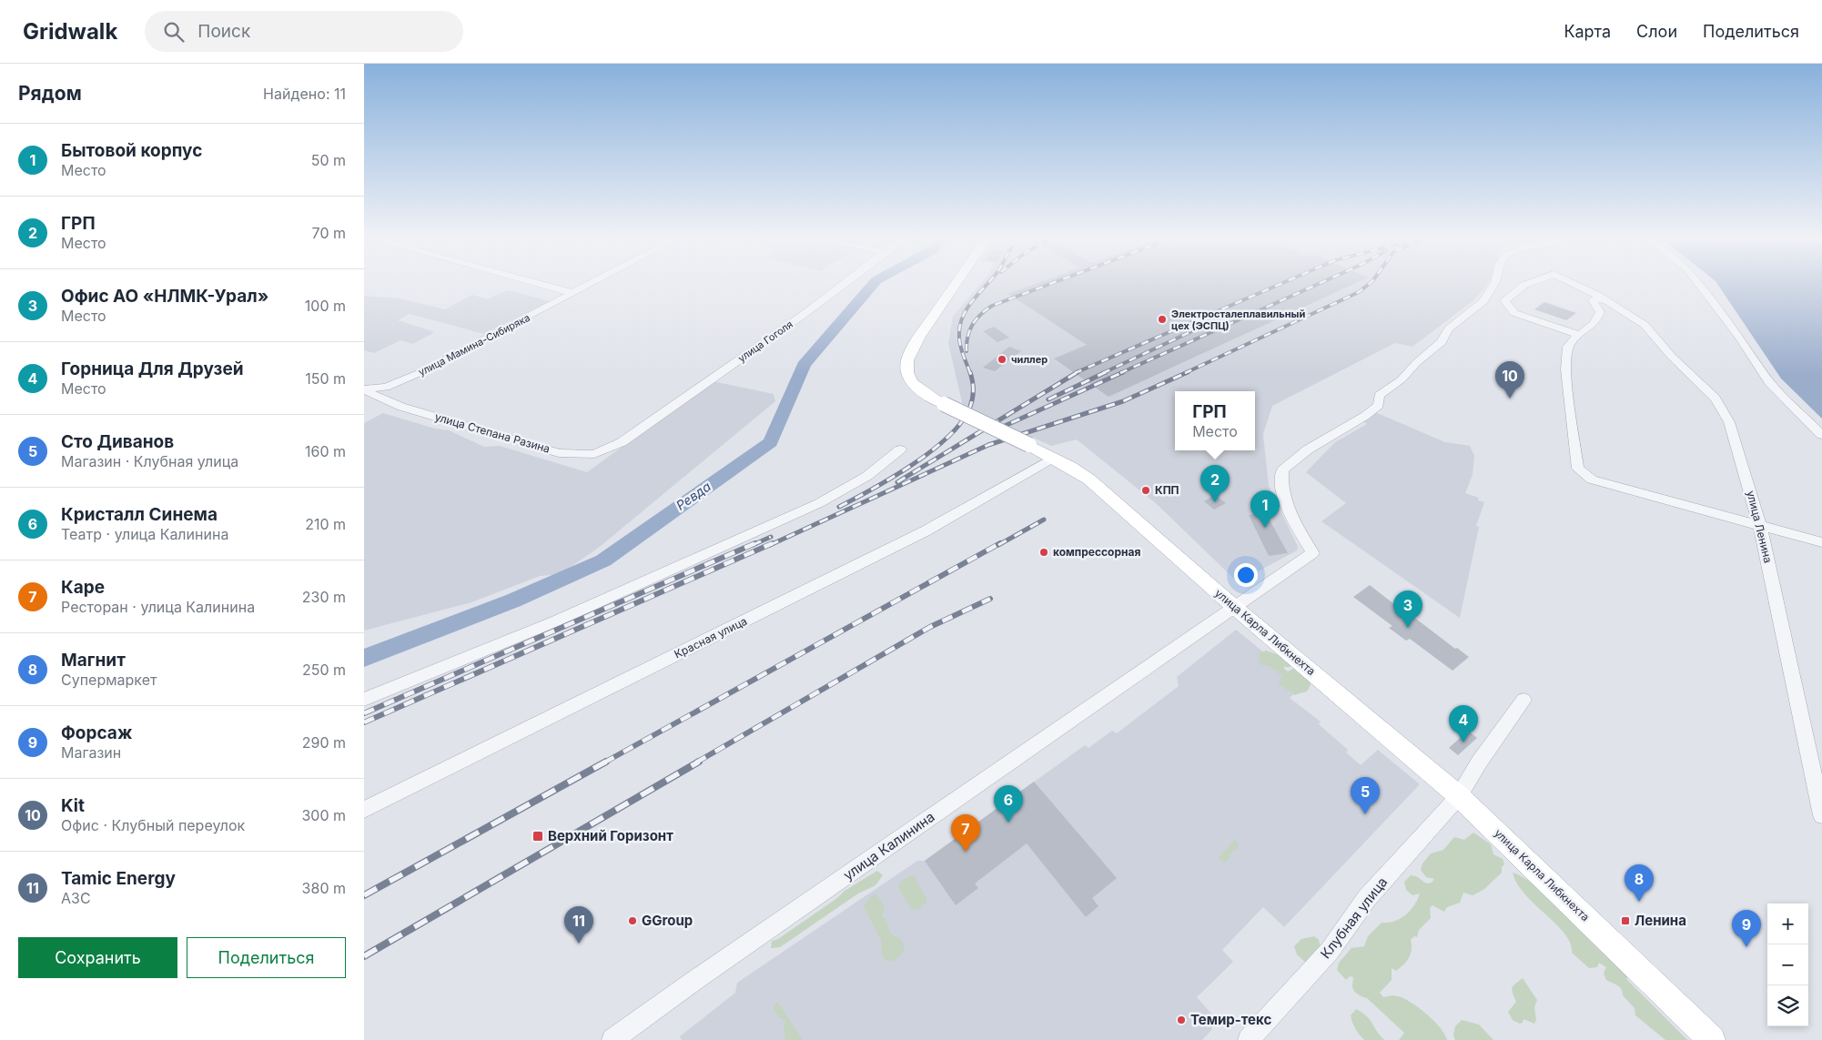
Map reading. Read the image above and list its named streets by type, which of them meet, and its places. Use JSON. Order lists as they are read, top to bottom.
{
  "streets": {
    "main road": ["улица Карла Либкнехта"],
    "street": [
      "улица Гоголя",
      "улица Мамина-Сибиряка",
      "улица Степана Разина",
      "улица Ленина",
      "Красная улица",
      "улица Калинина",
      "Клубная улица"
    ]
  },
  "crossings": [
    ["улица Гоголя", "улица Степана Разина"],
    ["улица Мамина-Сибиряка", "улица Степана Разина"],
    ["улица Карла Либкнехта", "Красная улица"],
    ["улица Карла Либкнехта", "улица Калинина"],
    ["улица Карла Либкнехта", "Клубная улица"]
  ],
  "water": ["Ревда"],
  "places": {
    "other": [
      "Электросталеплавильный цех (ЭСПЦ)",
      "чиллер",
      "КПП",
      "компрессорная",
      "GGroup",
      "Темир-текс"
    ],
    "transit": ["Верхний Горизонт", "Ленина"]
  },
  "page": {
    "header": "Gridwalk",
    "search": "Поиск",
    "nav": ["Карта", "Слои", "Поделиться"],
    "heading": ["Рядом", "Найдено: 11"],
    "list": [
      {
        "mark": "1",
        "name": "Бытовой корпус",
        "note": "Место",
        "value": "50 m"
      },
      {
        "mark": "2",
        "name": "ГРП",
        "note": "Место",
        "value": "70 m"
      },
      {
        "mark": "3",
        "name": "Офис АО «НЛМК-Урал»",
        "note": "Место",
        "value": "100 m"
      },
      {
        "mark": "4",
        "name": "Горница Для Друзей",
        "note": "Место",
        "value": "150 m"
      },
      {
        "mark": "5",
        "name": "Сто Диванов",
        "note": "Магазин · Клубная улица",
        "value": "160 m"
      },
      {
        "mark": "6",
        "name": "Кристалл Синема",
        "note": "Театр · улица Калинина",
        "value": "210 m"
      },
      {
        "mark": "7",
        "name": "Каре",
        "note": "Ресторан · улица Калинина",
        "value": "230 m"
      },
      {
        "mark": "8",
        "name": "Магнит",
        "note": "Супермаркет",
        "value": "250 m"
      },
      {
        "mark": "9",
        "name": "Форсаж",
        "note": "Магазин",
        "value": "290 m"
      },
      {
        "mark": "10",
        "name": "Kit",
        "note": "Офис · Клубный переулок",
        "value": "300 m"
      },
      {
        "mark": "11",
        "name": "Tamic Energy",
        "note": "АЗС",
        "value": "380 m"
      }
    ],
    "pins": [
      "10",
      "2",
      "1",
      "3",
      "4",
      "5",
      "6",
      "7",
      "8",
      "11",
      "9"
    ],
    "popup": ["ГРП", "Место"],
    "map_buttons": ["+", "−"],
    "buttons": ["Сохранить", "Поделиться"]
  }
}
